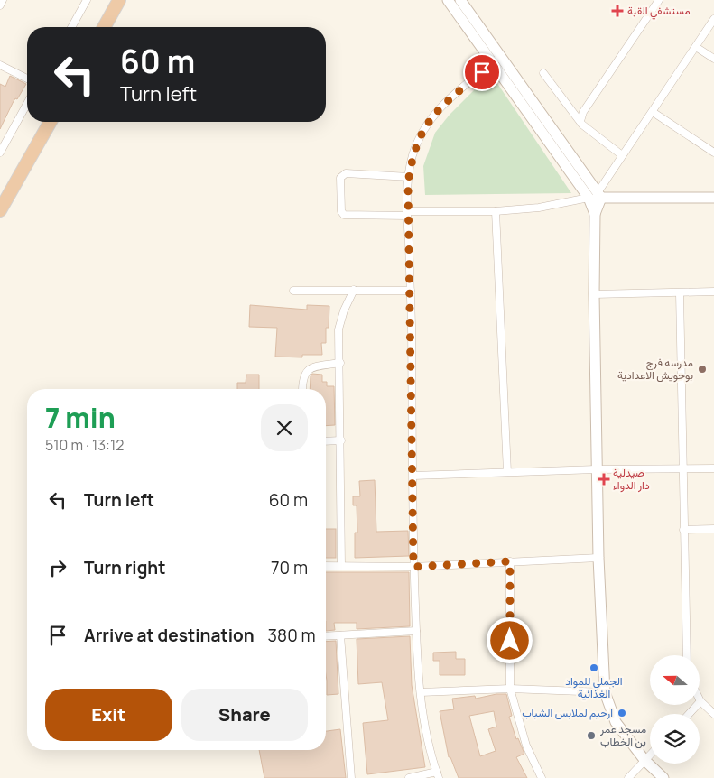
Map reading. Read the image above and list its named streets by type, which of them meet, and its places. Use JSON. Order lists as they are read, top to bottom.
{
  "places": {
    "health": ["مستشفي القبة", "صيدلية دار الدواء"],
    "other": [
      "مدرسه فرج بوحويش الاعدادية",
      "الجملي للمواد الغذائية",
      "ارحيم لملابس الشباب",
      "مسجد عمر بن الخطاب"
    ]
  },
  "north": "left",
  "page": {
    "turn": ["60 m", "Turn left"],
    "heading": ["7 min", "510 m · 13:12"],
    "list": [
      {
        "name": "Turn left",
        "value": "60 m"
      },
      {
        "name": "Turn right",
        "value": "70 m"
      },
      {
        "name": "Arrive at destination",
        "value": "380 m"
      }
    ],
    "buttons": ["Exit", "Share"]
  }
}
